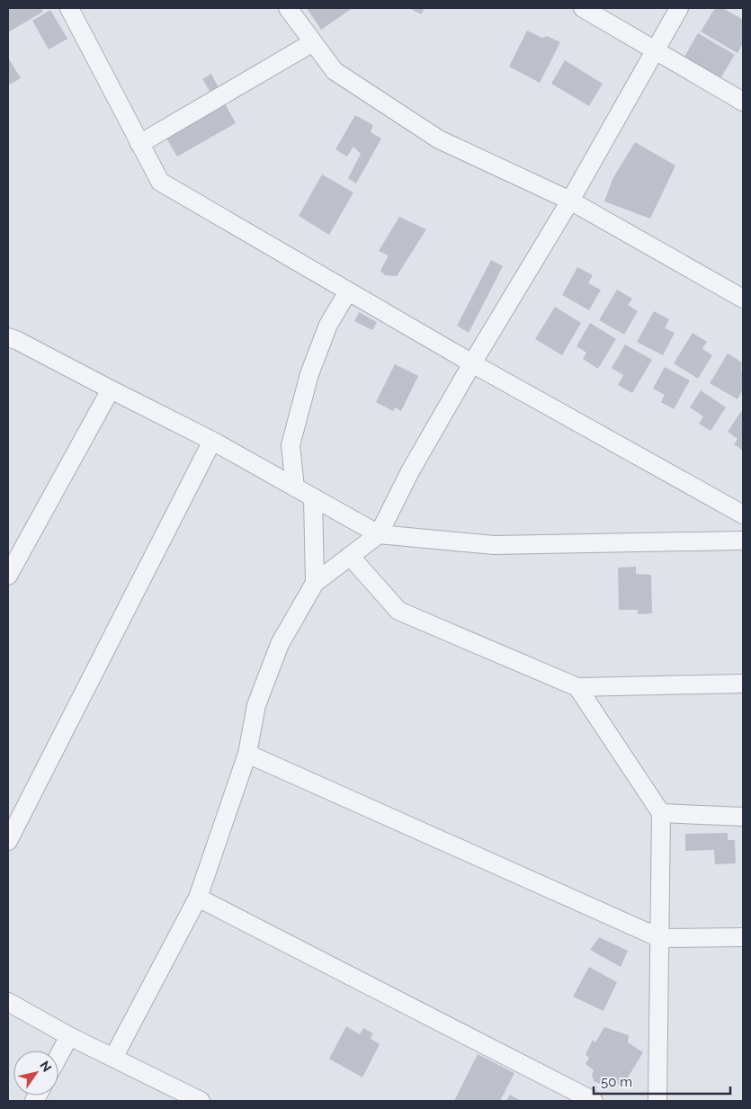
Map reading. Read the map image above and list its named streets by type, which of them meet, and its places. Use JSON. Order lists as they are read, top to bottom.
{
  "scale_bar": "50 m",
  "north": "top right"
}
